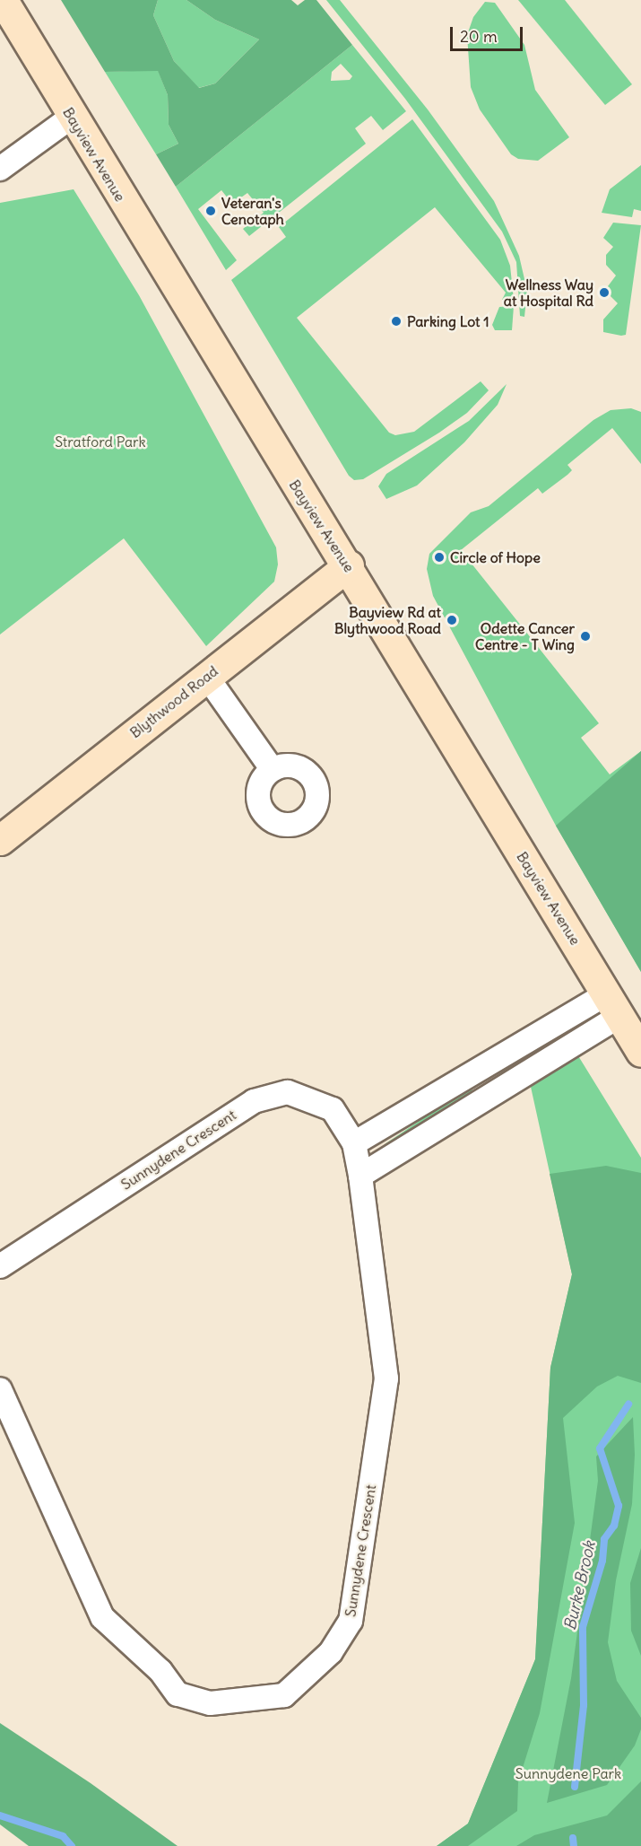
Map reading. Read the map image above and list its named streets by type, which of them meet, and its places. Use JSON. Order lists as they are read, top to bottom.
{
  "streets": {
    "main road": ["Bayview Avenue", "Blythwood Road"],
    "street": ["Sunnydene Crescent"]
  },
  "crossings": [
    ["Bayview Avenue", "Blythwood Road"]
  ],
  "water": ["Burke Brook"],
  "parks": ["Stratford Park", "Sunnydene Park"],
  "places": [
    "Veteran's Cenotaph",
    "Wellness Way at Hospital Rd",
    "Parking Lot 1",
    "Circle of Hope",
    "Bayview Rd at Blythwood Road",
    "Odette Cancer Centre - T Wing"
  ],
  "scale_bar": "20 m"
}
